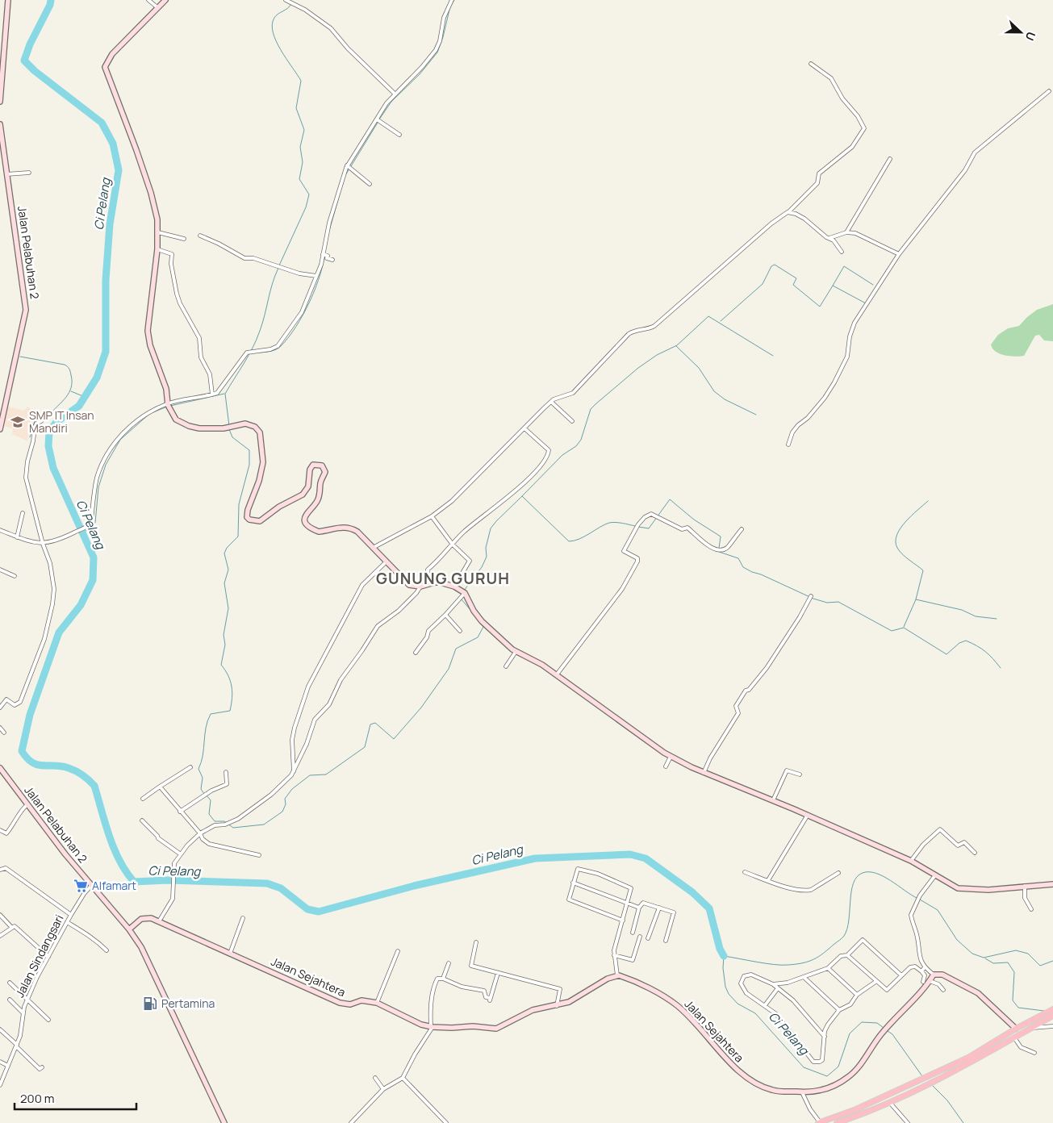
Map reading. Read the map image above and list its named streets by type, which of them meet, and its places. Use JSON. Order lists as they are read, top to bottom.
{
  "streets": {
    "street": ["Jalan Pelabuhan 2", "Jalan Sindangsari", "Jalan Sejahtera"]
  },
  "crossings": [
    ["Jalan Pelabuhan 2", "Jalan Sindangsari"],
    ["Jalan Pelabuhan 2", "Jalan Sejahtera"]
  ],
  "districts": ["GUNUNG GURUH"],
  "water": ["Ci Pelang"],
  "places": {
    "school or university": ["SMP IT Insan Mandiri"],
    "supermarket": ["Alfamart"],
    "fuel station": ["Pertamina"]
  },
  "scale_bar": "200 m",
  "north": "right"
}
